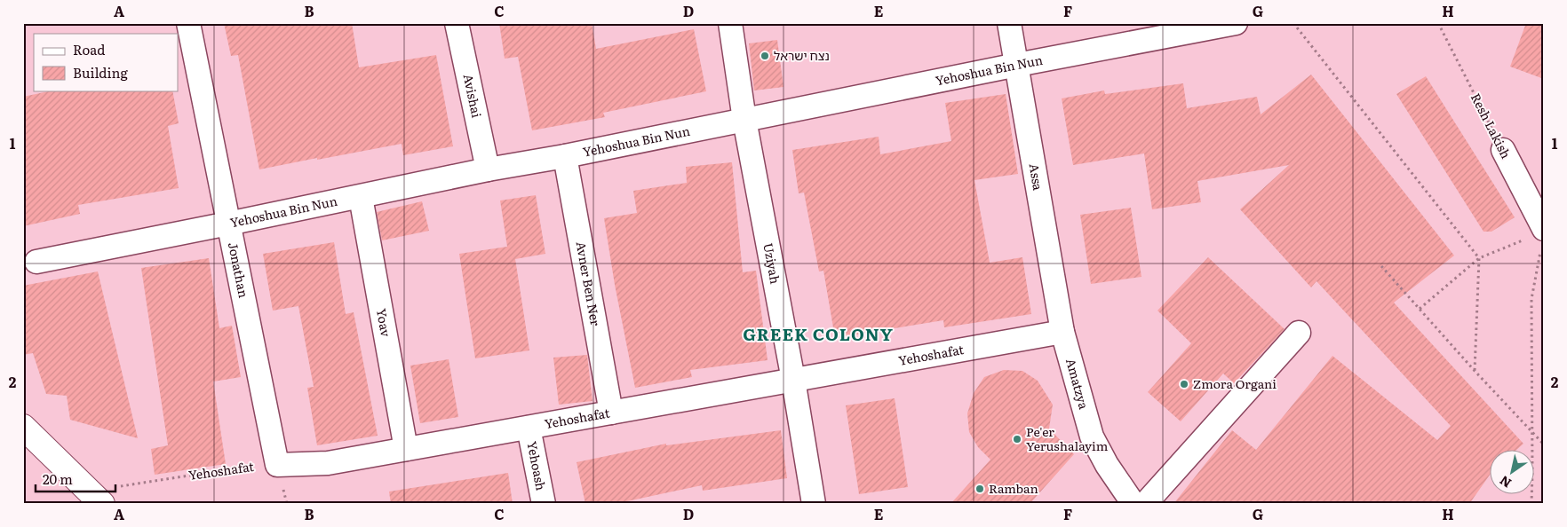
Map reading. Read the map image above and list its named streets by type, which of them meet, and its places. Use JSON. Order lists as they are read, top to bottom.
{
  "streets": {
    "street": [
      "Yehoshua Bin Nun",
      "Avishai",
      "Resh Lakish",
      "Assa",
      "Uziyah",
      "Jonathan",
      "Avner Ben Ner",
      "Yoav",
      "Yehoshafat",
      "Amatzya",
      "Yehoash"
    ]
  },
  "crossings": [
    ["Yehoshua Bin Nun", "Avishai"],
    ["Yehoshua Bin Nun", "Assa"],
    ["Yehoshua Bin Nun", "Uziyah"],
    ["Yehoshua Bin Nun", "Jonathan"],
    ["Yehoshua Bin Nun", "Avner Ben Ner"],
    ["Yehoshua Bin Nun", "Yoav"],
    ["Assa", "Yehoshafat"],
    ["Assa", "Amatzya"],
    ["Uziyah", "Yehoshafat"],
    ["Jonathan", "Yehoshafat"],
    ["Avner Ben Ner", "Yehoshafat"],
    ["Yoav", "Yehoshafat"],
    ["Yehoshafat", "Amatzya"],
    ["Yehoshafat", "Yehoash"]
  ],
  "districts": ["GREEK COLONY"],
  "places": [
    "נצח ישראל",
    "Zmora Organi",
    "Pe'er Yerushalayim",
    "Ramban"
  ],
  "legend": ["Road", "Building"],
  "scale_bar": "20 m",
  "north": "bottom left",
  "grid": {
    "columns": [
      "A",
      "B",
      "C",
      "D",
      "E",
      "F",
      "G",
      "H"
    ],
    "rows": ["1", "2"]
  }
}
